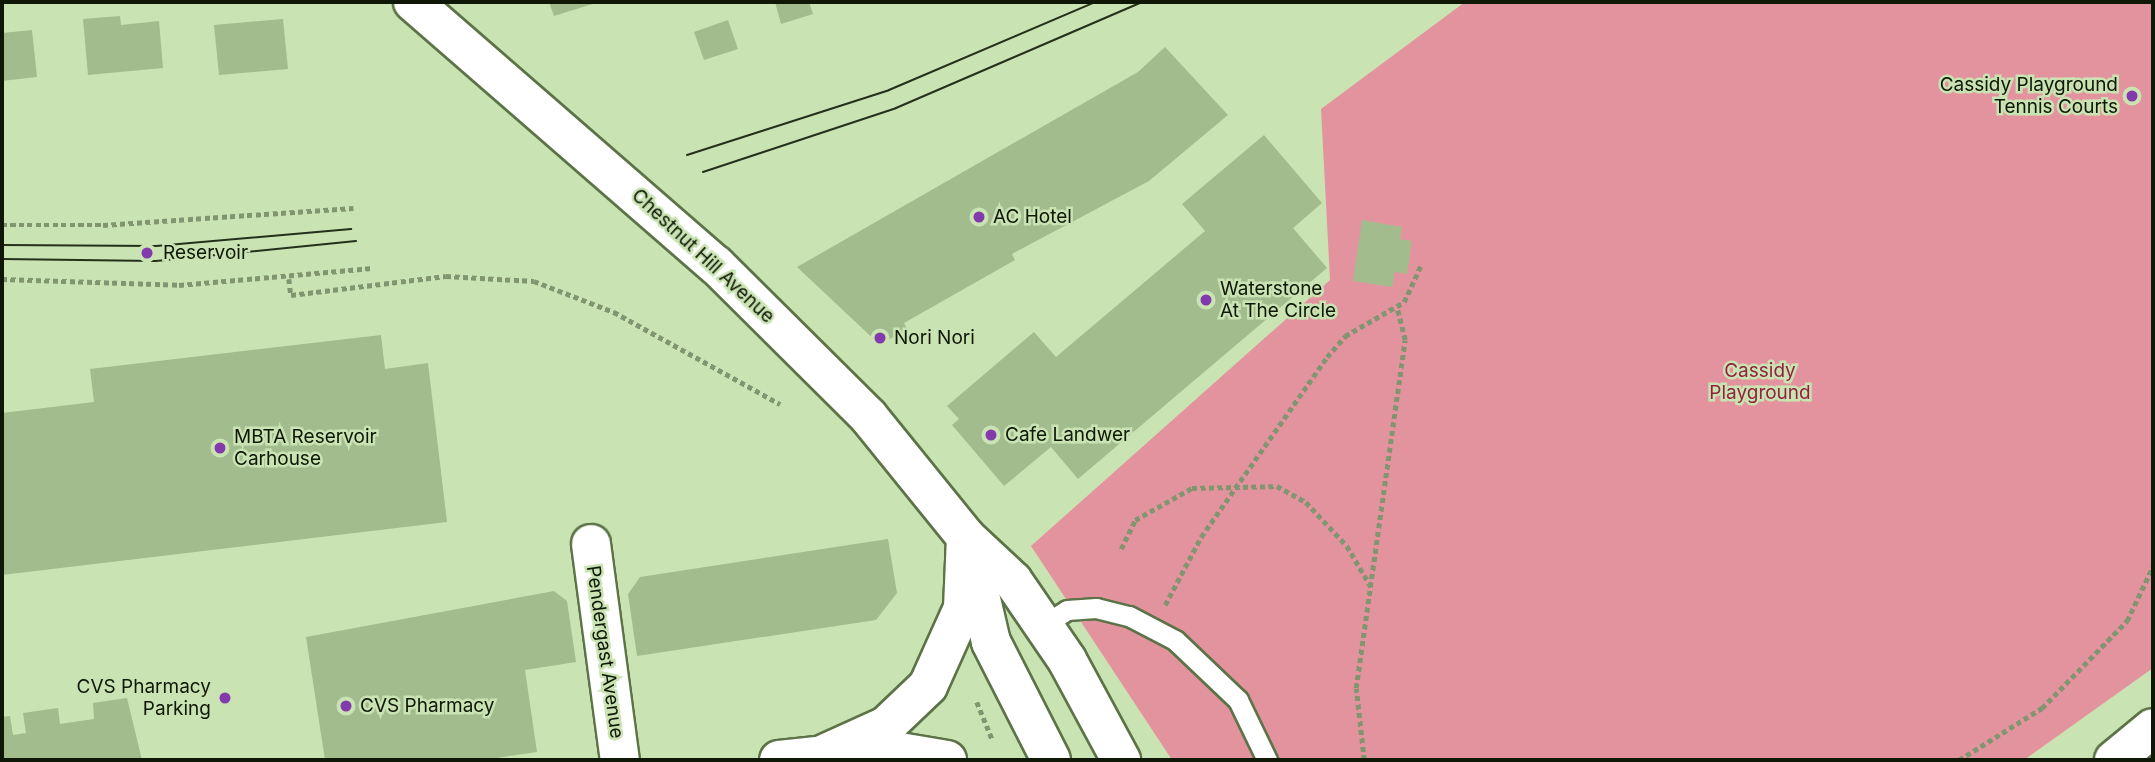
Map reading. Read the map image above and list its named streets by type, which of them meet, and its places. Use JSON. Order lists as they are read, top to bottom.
{
  "streets": {
    "main road": ["Chestnut Hill Avenue", "Pendergast Avenue"]
  },
  "parks": ["Cassidy Playground"],
  "places": [
    "Cassidy Playground Tennis Courts",
    "AC Hotel",
    "Reservoir",
    "Waterstone At The Circle",
    "Nori Nori",
    "Cafe Landwer",
    "MBTA Reservoir Carhouse",
    "CVS Pharmacy Parking",
    "CVS Pharmacy"
  ]
}
